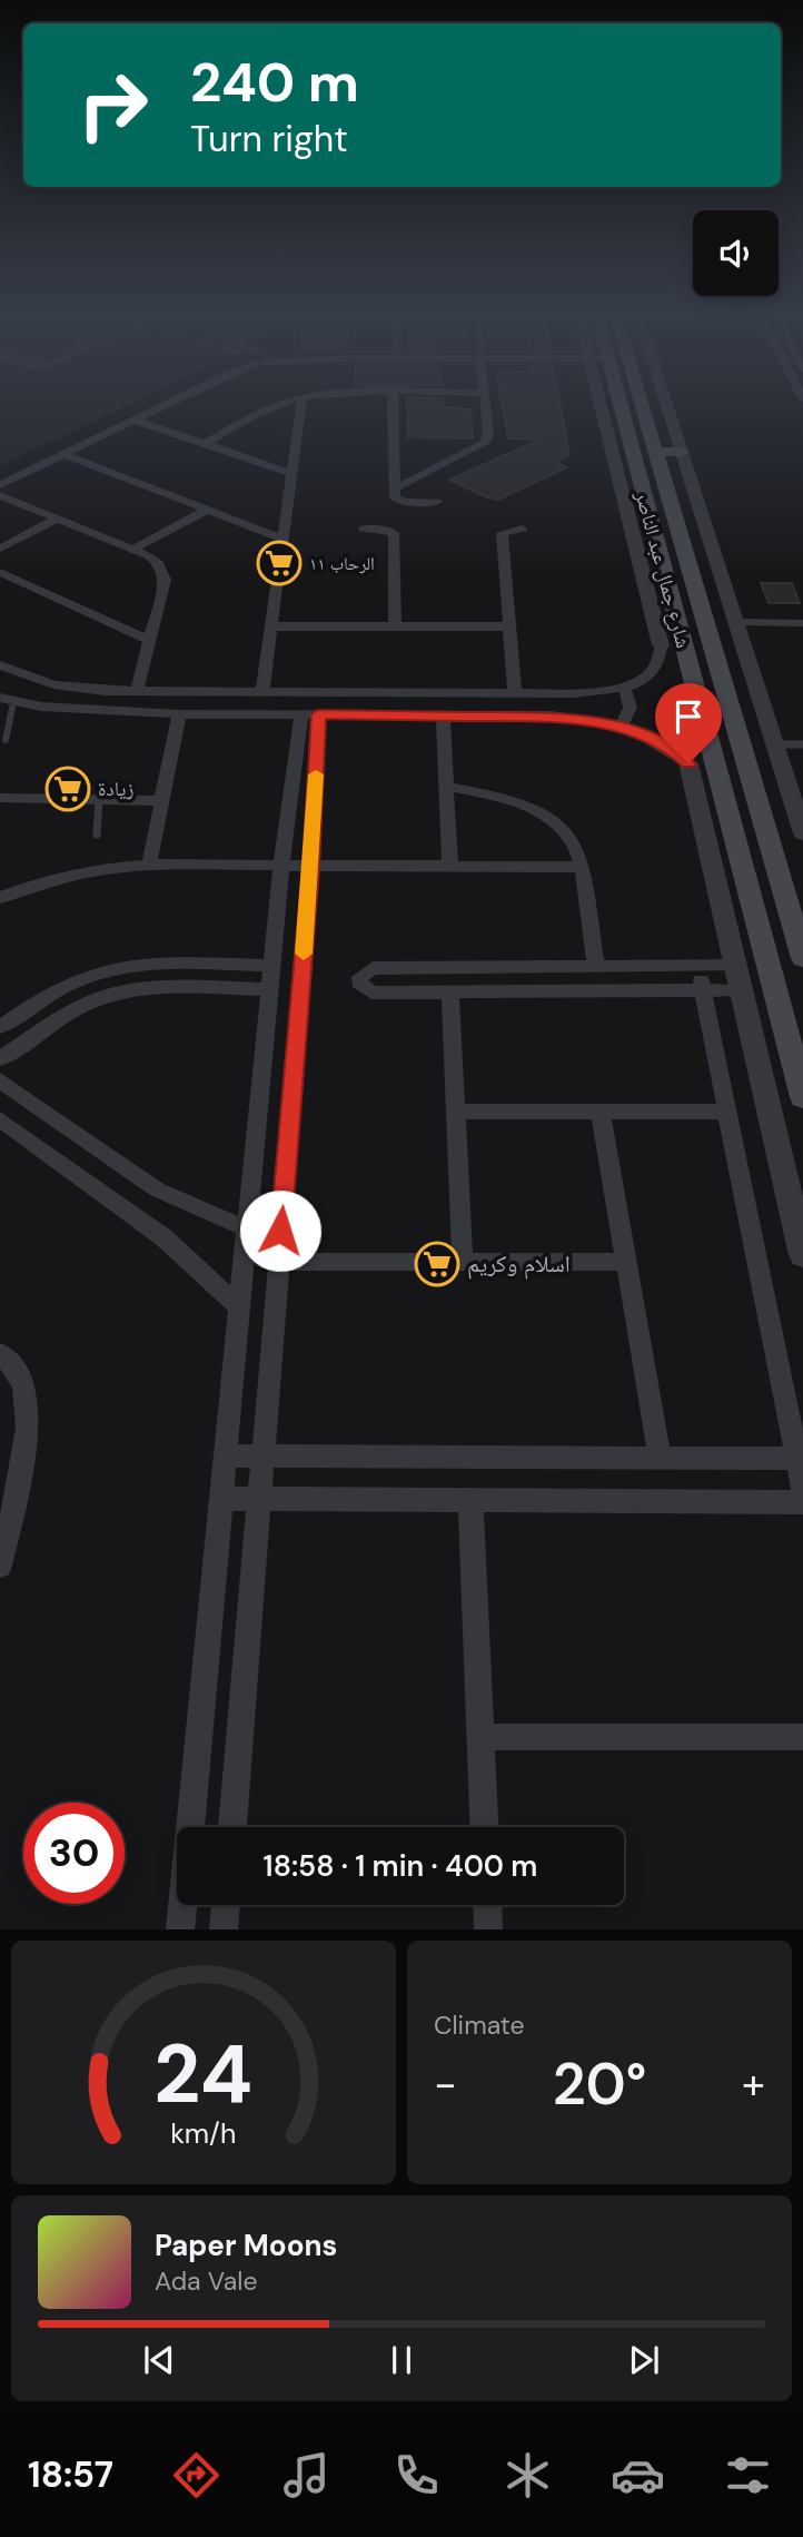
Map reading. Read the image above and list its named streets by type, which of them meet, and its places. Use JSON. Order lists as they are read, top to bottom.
{
  "streets": {
    "main road": ["شارع جمال عبد الناصر"]
  },
  "places": {
    "supermarket": ["الرحاب ١١", "زيادة", "اسلام وكريم"]
  },
  "page": {
    "turn": ["240 m", "Turn right"],
    "limit": "30",
    "trip": "18:58 · 1 min · 400 m",
    "tile": "Climate",
    "heat": ["−", "20°", "+"],
    "song": ["Paper Moons", "Ada Vale"],
    "tabs": "18:57",
    "gauge": ["24", "km/h"]
  }
}
